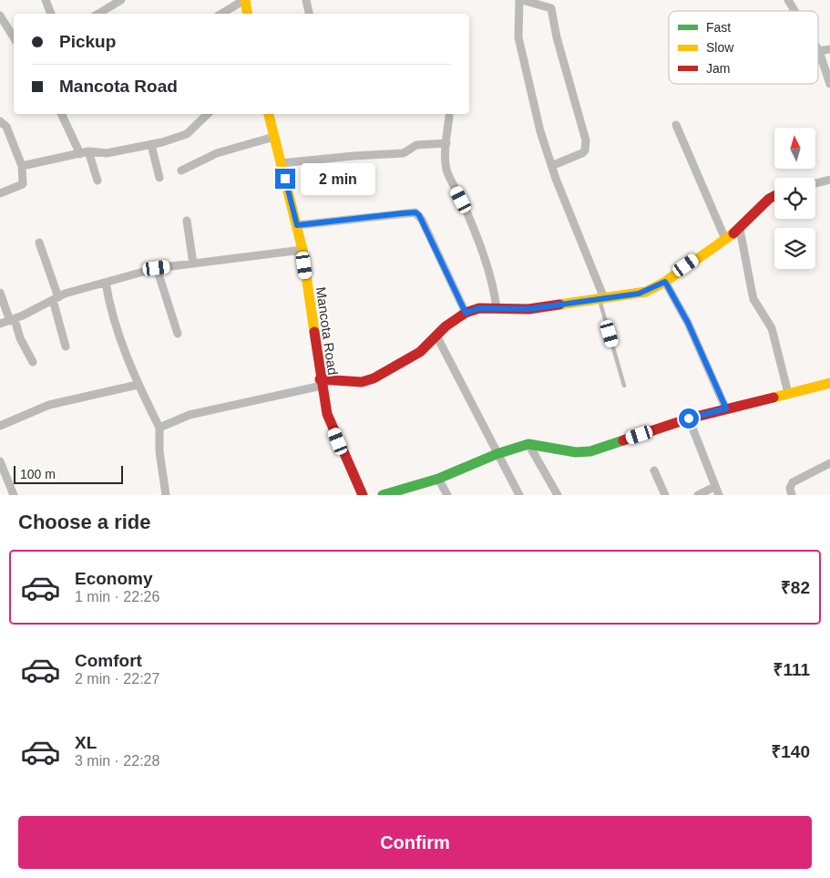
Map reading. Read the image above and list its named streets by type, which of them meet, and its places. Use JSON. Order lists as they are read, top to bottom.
{
  "streets": {
    "street": ["Mancota Road"]
  },
  "legend": ["Fast", "Slow", "Jam"],
  "scale_bar": "100 m",
  "north": "top",
  "page": {
    "banner": ["Pickup", "Mancota Road"],
    "bubble": "2 min",
    "scale": "100 m",
    "heading": "Choose a ride",
    "list": [
      {
        "name": "Economy",
        "note": "1 min · 22:26",
        "value": "₹82"
      },
      {
        "name": "Comfort",
        "note": "2 min · 22:27",
        "value": "₹111"
      },
      {
        "name": "XL",
        "note": "3 min · 22:28",
        "value": "₹140"
      }
    ],
    "buttons": "Confirm"
  }
}
